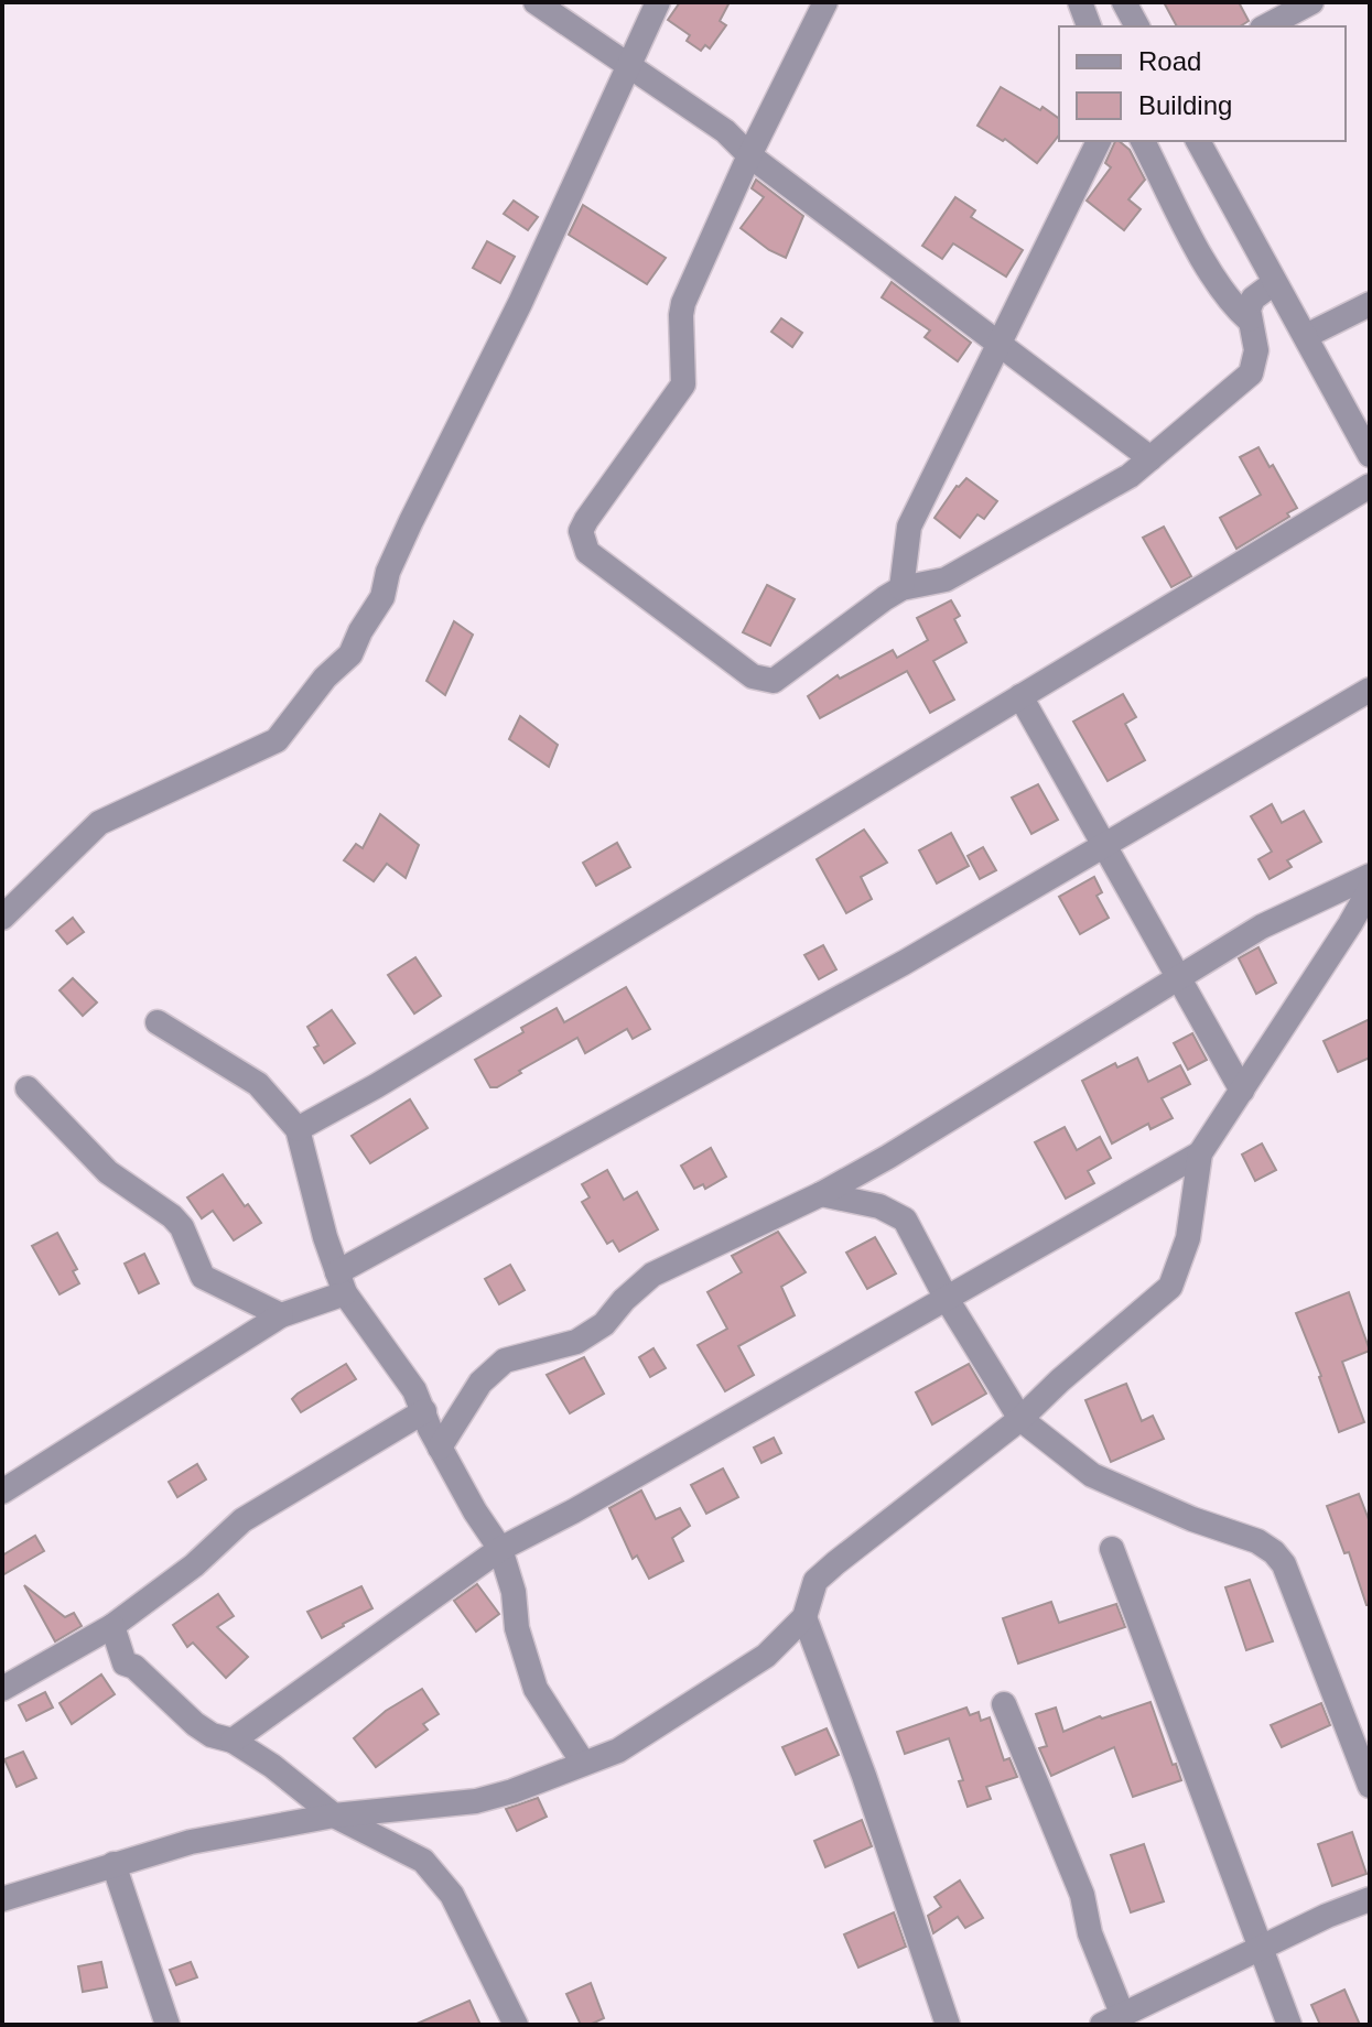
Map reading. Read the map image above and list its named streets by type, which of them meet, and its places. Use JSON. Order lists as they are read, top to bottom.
{
  "legend": ["Road", "Building"]
}
